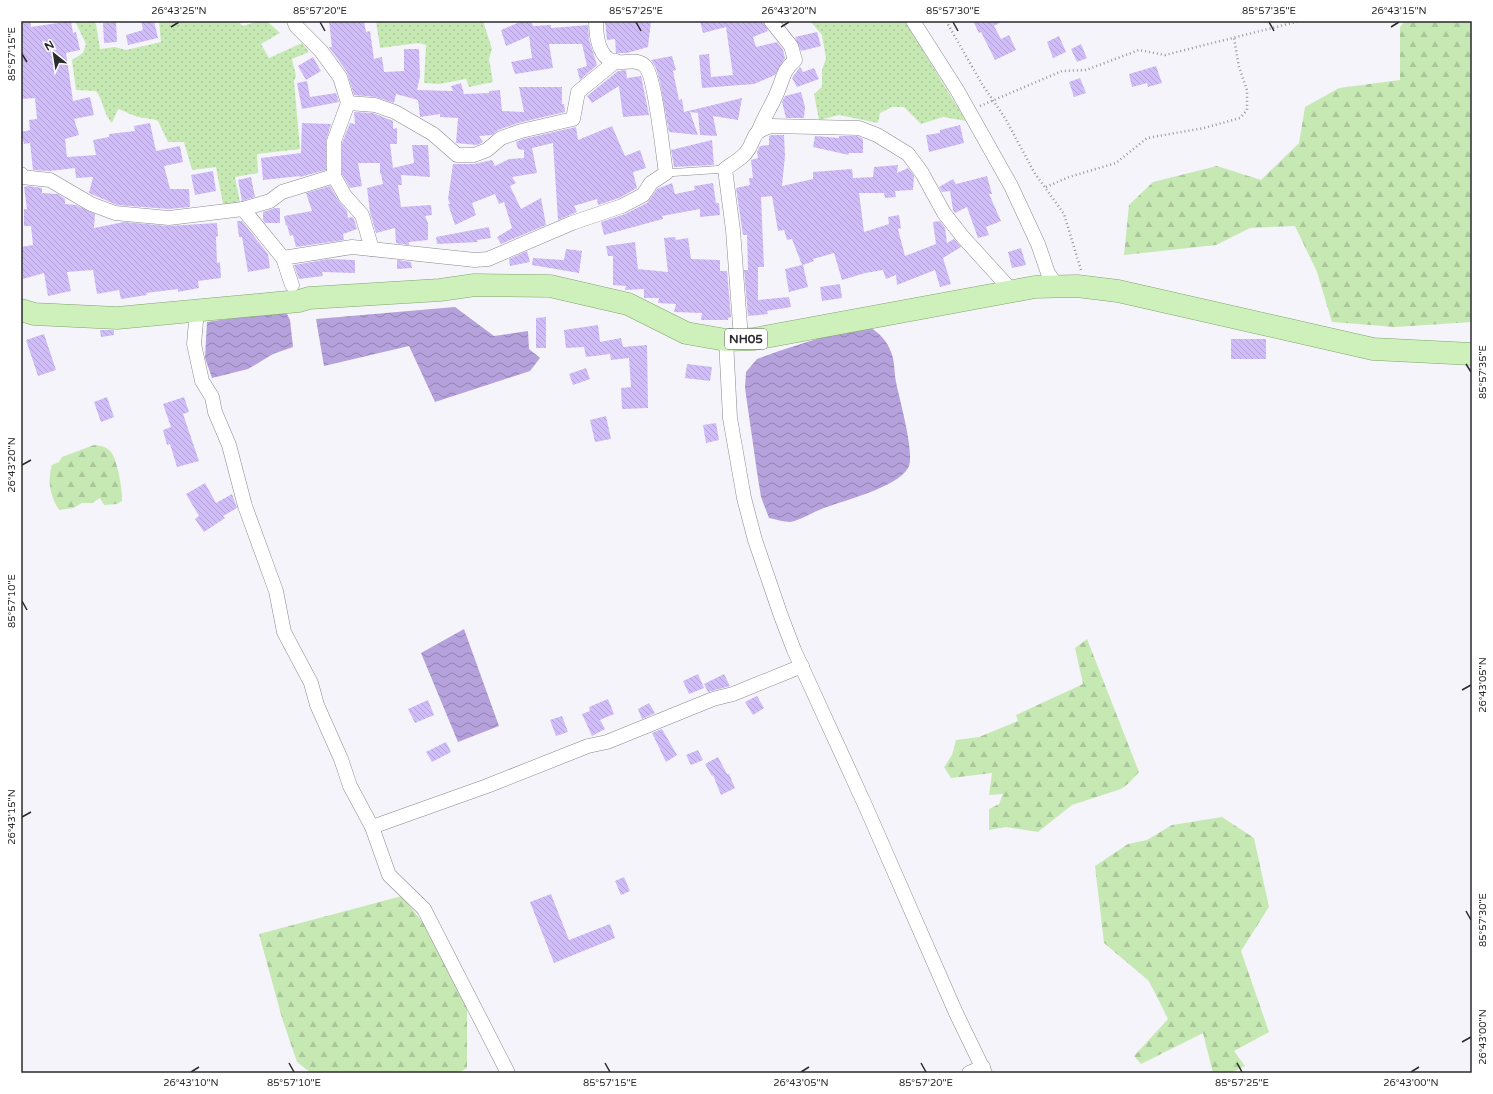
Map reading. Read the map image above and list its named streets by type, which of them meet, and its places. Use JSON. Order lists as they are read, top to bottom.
{
  "streets": {
    "main road": ["NH05"]
  },
  "north": "top left",
  "coordinates": [
    "26°43'25\"N",
    "85°57'20\"E",
    "85°57'25\"E",
    "26°43'20\"N",
    "85°57'30\"E",
    "85°57'35\"E",
    "26°43'15\"N",
    "85°57'15\"E",
    "85°57'10\"E",
    "26°43'05\"N",
    "26°43'00\"N",
    "26°43'10\"N"
  ]
}
